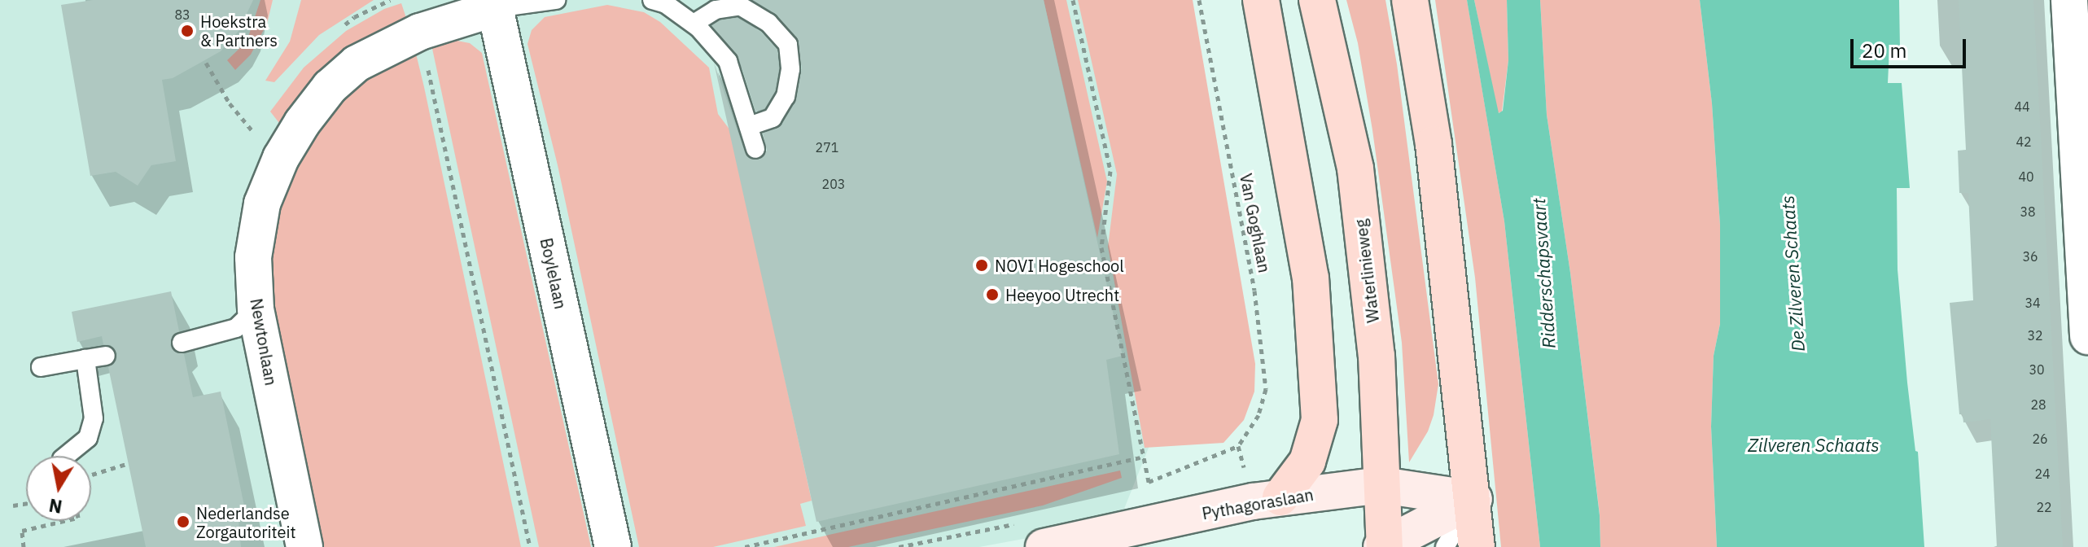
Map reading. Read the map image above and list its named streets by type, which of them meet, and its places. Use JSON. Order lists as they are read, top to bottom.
{
  "streets": {
    "main road": ["Waterlinieweg", "Pythagoraslaan"],
    "street": ["Boylelaan", "Newtonlaan"],
    "path": ["Van Goghlaan"]
  },
  "crossings": [
    ["Waterlinieweg", "Pythagoraslaan"],
    ["Boylelaan", "Newtonlaan"]
  ],
  "water": ["Ridderschapsvaart", "De Zilveren Schaats", "Zilveren Schaats"],
  "places": [
    "Hoekstra & Partners",
    "NOVI Hogeschool",
    "Heeyoo Utrecht",
    "Nederlandse Zorgautoriteit"
  ],
  "house_numbers": [
    "83",
    "44",
    "42",
    "271",
    "40",
    "203",
    "38",
    "36",
    "34",
    "32",
    "30",
    "28",
    "26",
    "24",
    "22"
  ],
  "scale_bar": "20 m",
  "north": "bottom"
}
